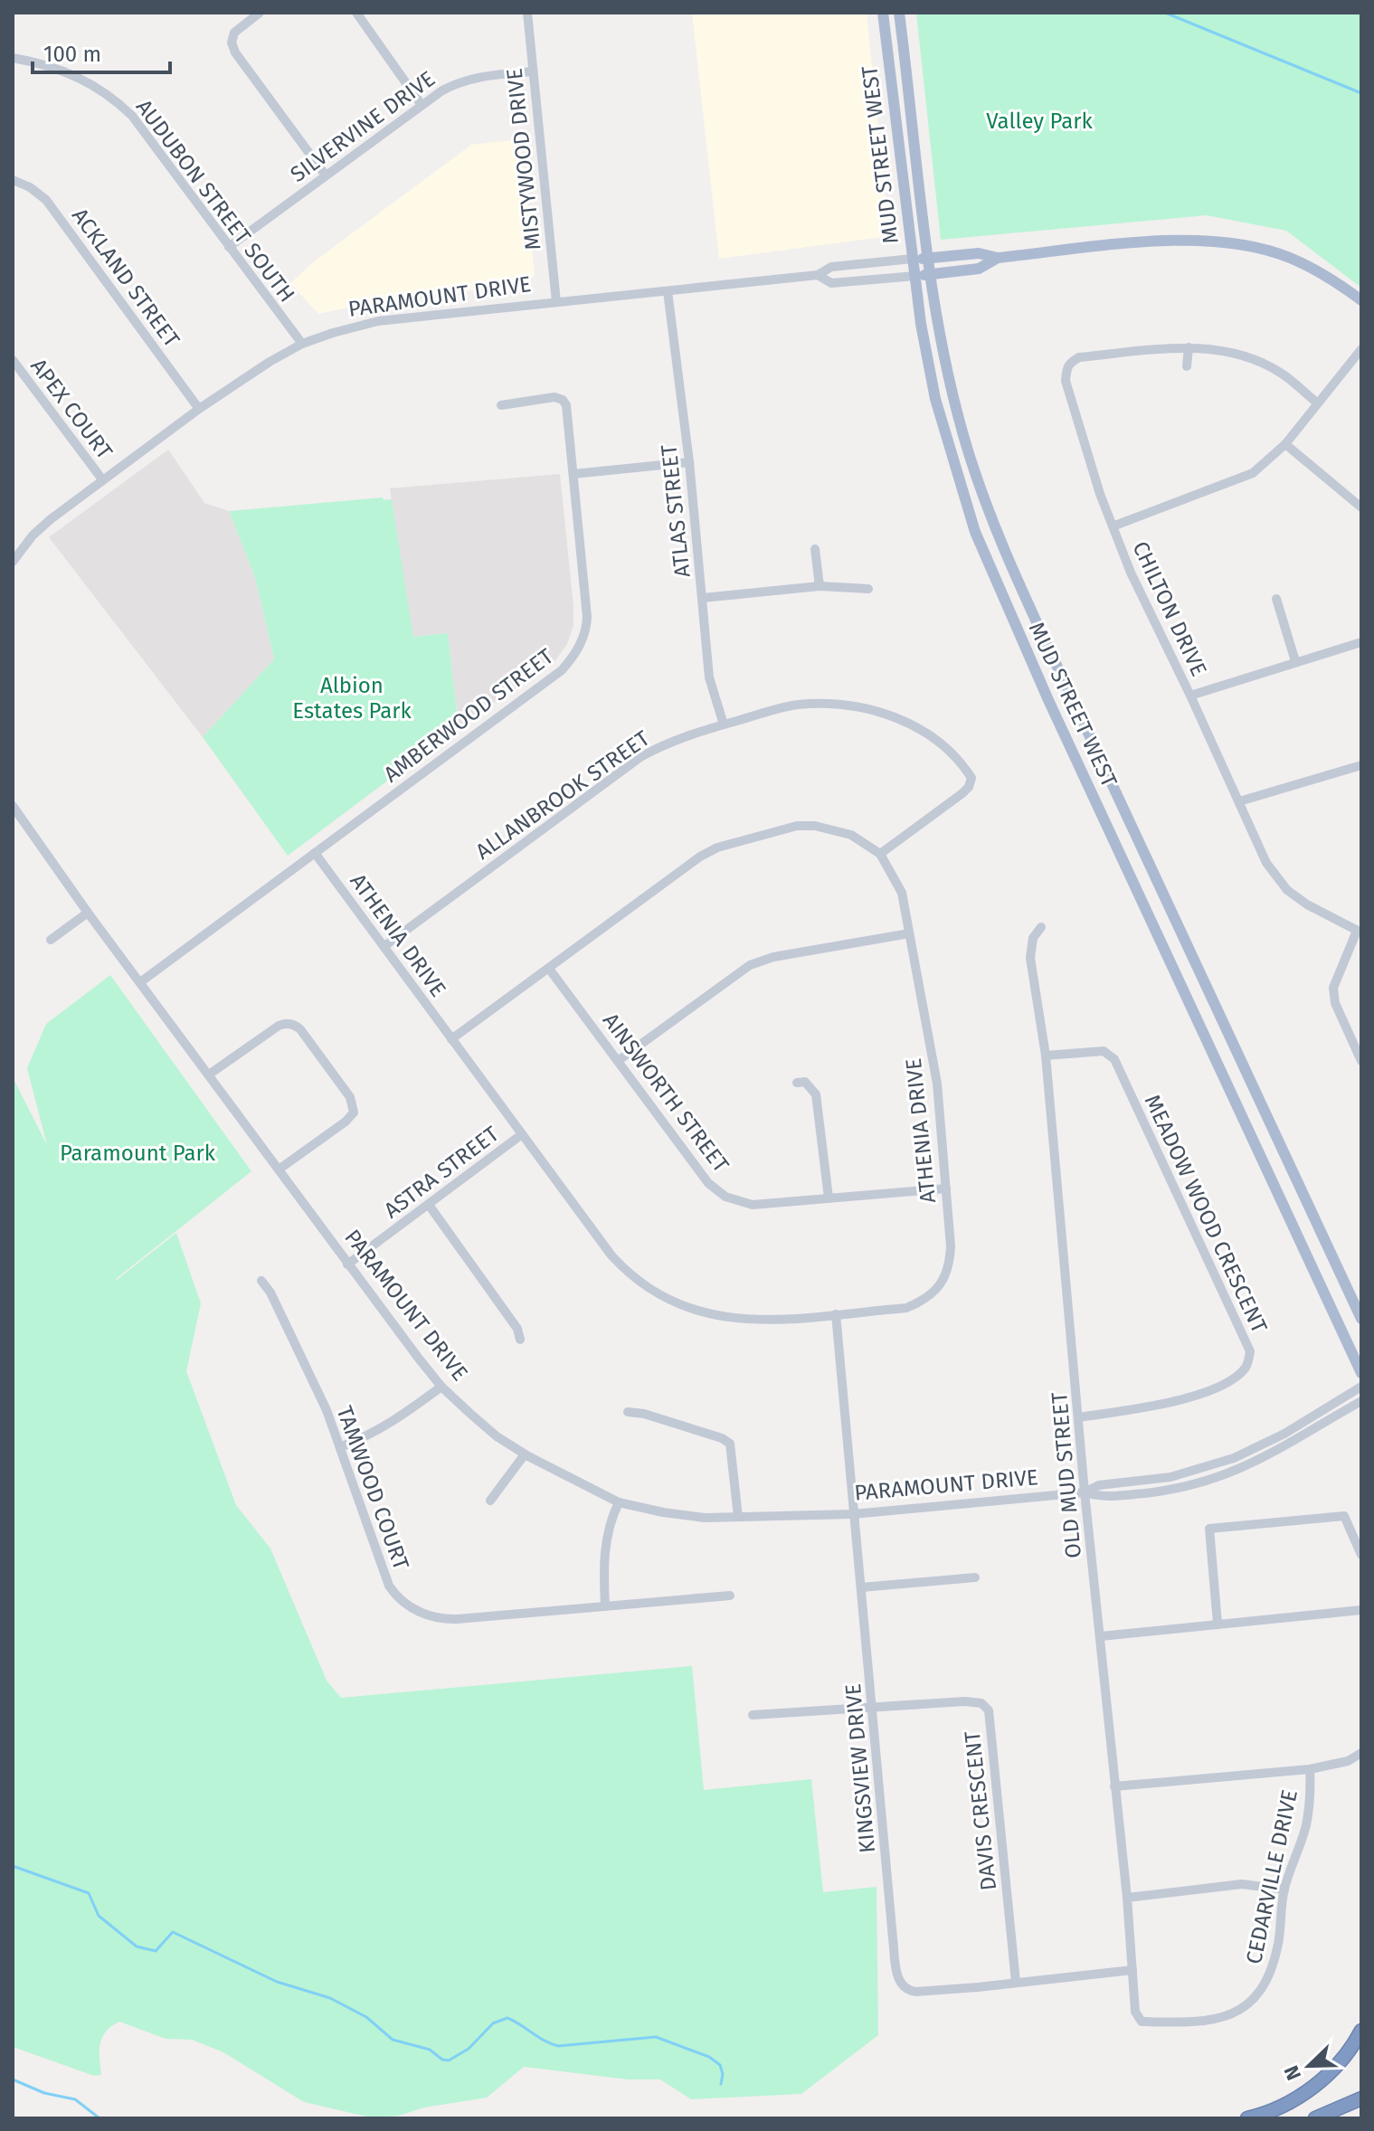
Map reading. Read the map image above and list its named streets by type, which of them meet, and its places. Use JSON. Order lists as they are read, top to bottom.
{
  "streets": {
    "main road": ["MUD STREET WEST", "PARAMOUNT DRIVE"],
    "street": [
      "SILVERVINE DRIVE",
      "MISTYWOOD DRIVE",
      "AUDUBON STREET SOUTH",
      "ACKLAND STREET",
      "APEX COURT",
      "ATLAS STREET",
      "CHILTON DRIVE",
      "AMBERWOOD STREET",
      "ALLANBROOK STREET",
      "ATHENIA DRIVE",
      "AINSWORTH STREET",
      "ASTRA STREET",
      "MEADOW WOOD CRESCENT",
      "OLD MUD STREET",
      "TAMWOOD COURT",
      "KINGSVIEW DRIVE",
      "DAVIS CRESCENT",
      "CEDARVILLE DRIVE"
    ]
  },
  "crossings": [
    ["SILVERVINE DRIVE", "MISTYWOOD DRIVE"],
    ["SILVERVINE DRIVE", "AUDUBON STREET SOUTH"],
    ["MUD STREET WEST", "PARAMOUNT DRIVE"],
    ["MISTYWOOD DRIVE", "PARAMOUNT DRIVE"],
    ["AUDUBON STREET SOUTH", "PARAMOUNT DRIVE"],
    ["ACKLAND STREET", "PARAMOUNT DRIVE"],
    ["PARAMOUNT DRIVE", "APEX COURT"],
    ["PARAMOUNT DRIVE", "ATLAS STREET"],
    ["PARAMOUNT DRIVE", "AMBERWOOD STREET"],
    ["PARAMOUNT DRIVE", "ASTRA STREET"],
    ["PARAMOUNT DRIVE", "OLD MUD STREET"],
    ["PARAMOUNT DRIVE", "KINGSVIEW DRIVE"],
    ["ATLAS STREET", "ALLANBROOK STREET"],
    ["AMBERWOOD STREET", "ATHENIA DRIVE"],
    ["ALLANBROOK STREET", "ATHENIA DRIVE"],
    ["ATHENIA DRIVE", "AINSWORTH STREET"],
    ["ATHENIA DRIVE", "ASTRA STREET"],
    ["ATHENIA DRIVE", "KINGSVIEW DRIVE"],
    ["MEADOW WOOD CRESCENT", "OLD MUD STREET"],
    ["OLD MUD STREET", "KINGSVIEW DRIVE"],
    ["OLD MUD STREET", "CEDARVILLE DRIVE"],
    ["KINGSVIEW DRIVE", "DAVIS CRESCENT"]
  ],
  "parks": ["Valley Park", "Albion Estates Park", "Paramount Park"],
  "scale_bar": "100 m",
  "north": "bottom left"
}
